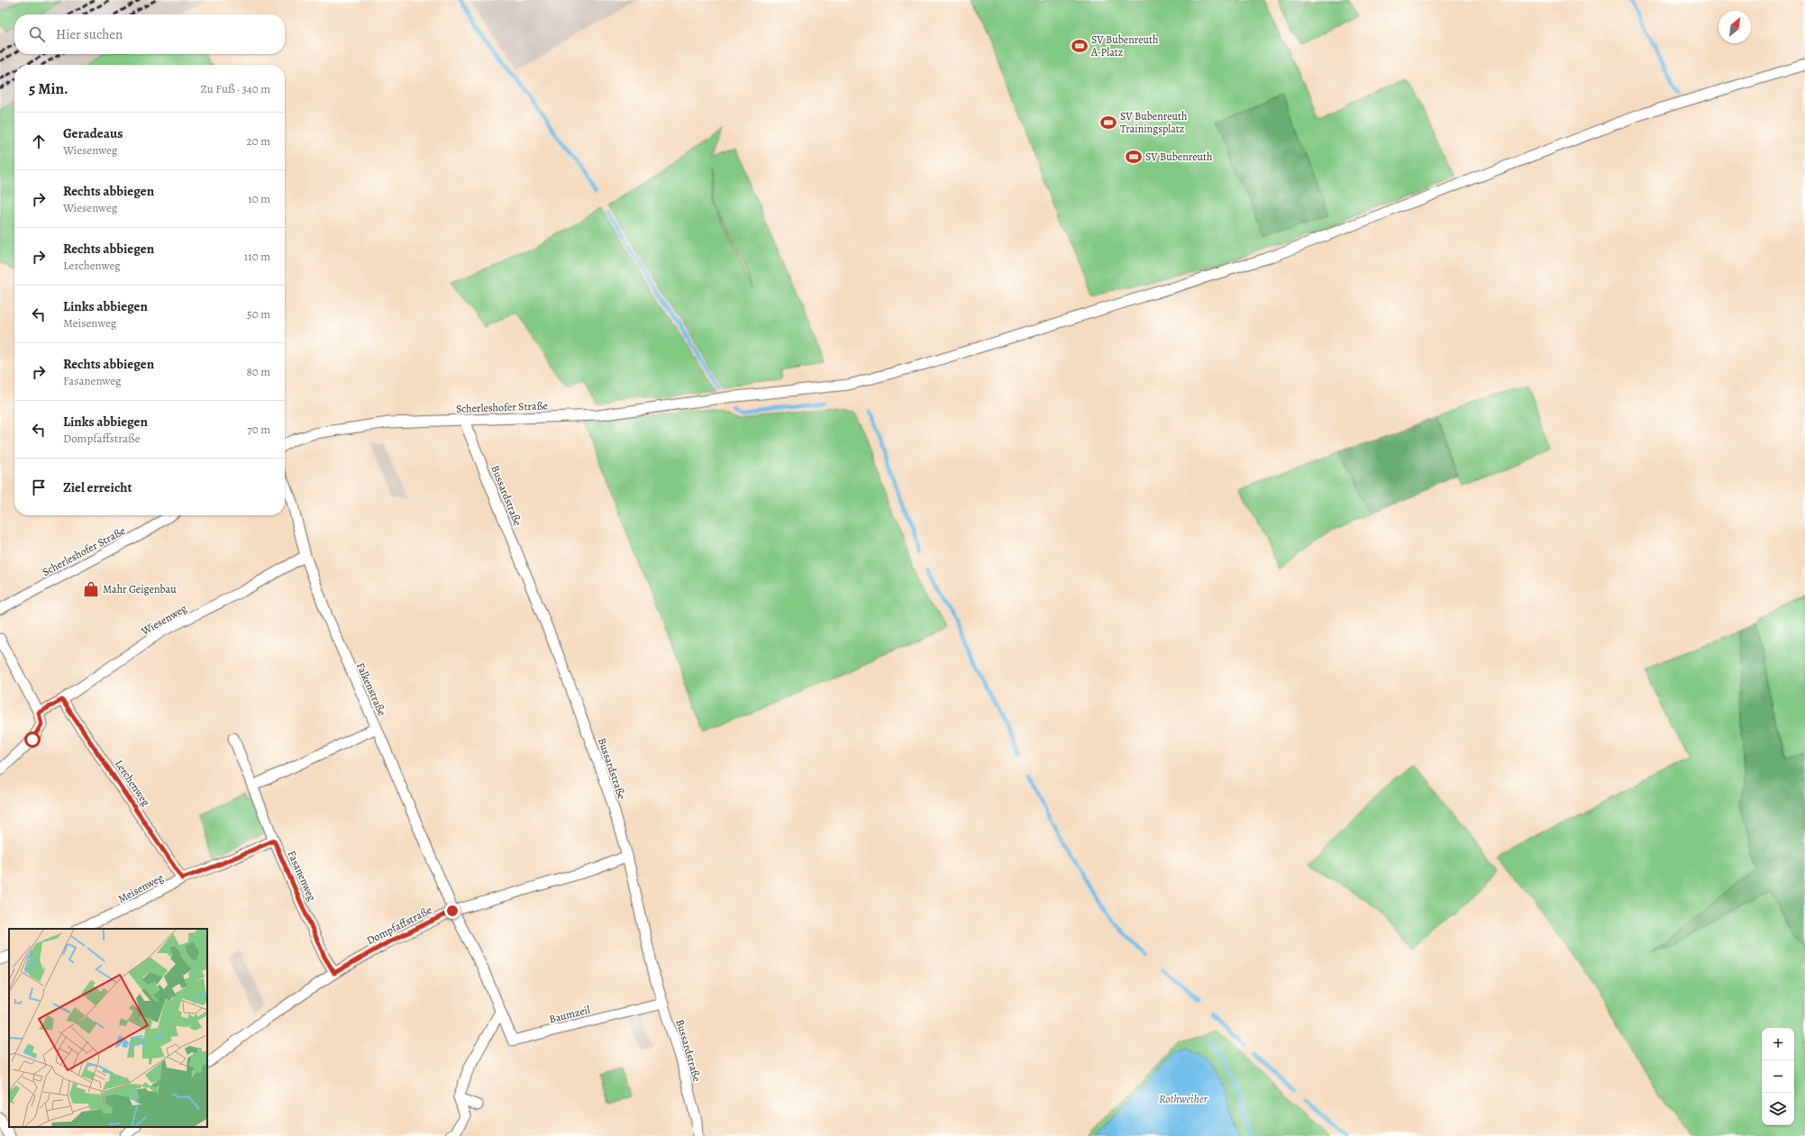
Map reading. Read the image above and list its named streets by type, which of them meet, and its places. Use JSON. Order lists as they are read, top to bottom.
{
  "streets": {
    "street": [
      "Scherleshofer Straße",
      "Bussardstraße",
      "Wiesenweg",
      "Falkenstraße",
      "Lerchenweg",
      "Fasanenweg",
      "Meisenweg",
      "Dompfaffstraße",
      "Baumzeil"
    ]
  },
  "crossings": [
    ["Scherleshofer Straße", "Bussardstraße"],
    ["Bussardstraße", "Dompfaffstraße"],
    ["Bussardstraße", "Baumzeil"],
    ["Wiesenweg", "Falkenstraße"],
    ["Wiesenweg", "Lerchenweg"],
    ["Falkenstraße", "Dompfaffstraße"],
    ["Falkenstraße", "Baumzeil"],
    ["Lerchenweg", "Meisenweg"],
    ["Fasanenweg", "Meisenweg"],
    ["Fasanenweg", "Dompfaffstraße"],
    ["Dompfaffstraße", "Baumzeil"]
  ],
  "water": ["Rothweiher"],
  "places": {
    "sports": ["SV Bubenreuth A-Platz", "SV Bubenreuth Trainingsplatz", "SV Bubenreuth"],
    "shop": ["Mahr Geigenbau"]
  },
  "north": "top right",
  "page": {
    "search": "Hier suchen",
    "heading": ["5 Min.", "Zu Fuß · 340 m"],
    "list": [
      ["Geradeaus", "Wiesenweg", "20 m"],
      ["Rechts abbiegen", "Wiesenweg", "10 m"],
      ["Rechts abbiegen", "Lerchenweg", "110 m"],
      ["Links abbiegen", "Meisenweg", "50 m"],
      ["Rechts abbiegen", "Fasanenweg", "80 m"],
      ["Links abbiegen", "Dompfaffstraße", "70 m"],
      "Ziel erreicht"
    ],
    "map_buttons": ["+", "−"]
  }
}
